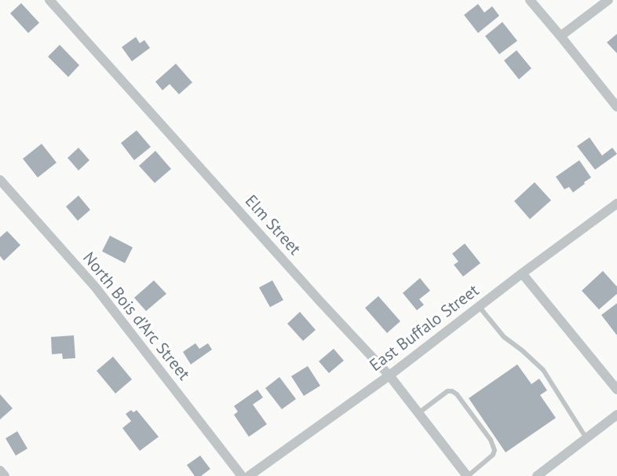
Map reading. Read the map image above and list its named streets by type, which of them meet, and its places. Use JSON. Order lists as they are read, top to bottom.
{
  "streets": {
    "street": ["Elm Street", "North Bois d’Arc Street", "East Buffalo Street"]
  },
  "crossings": [
    ["Elm Street", "East Buffalo Street"]
  ]
}
